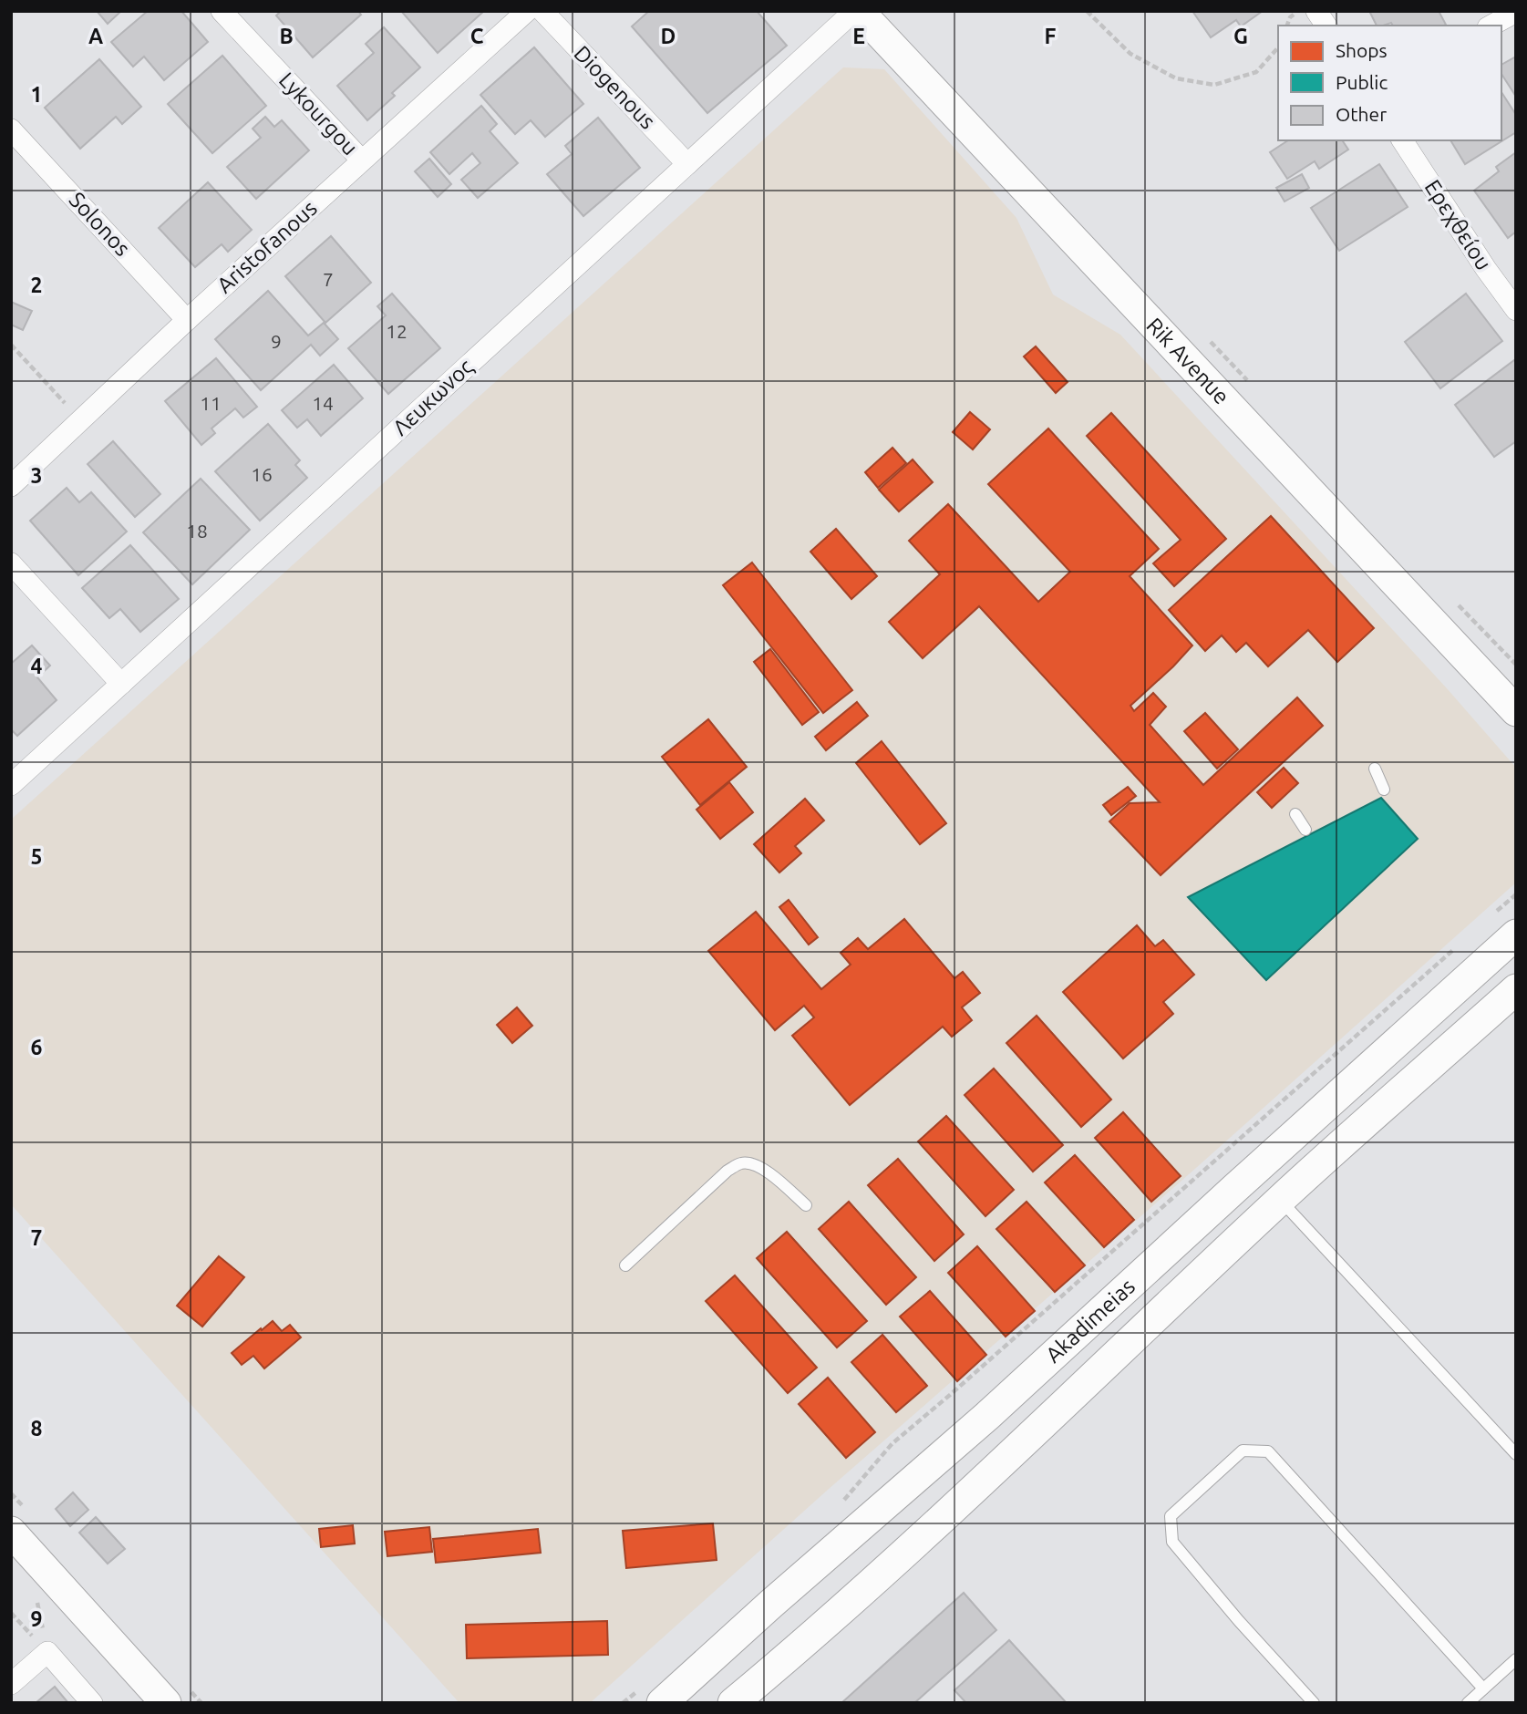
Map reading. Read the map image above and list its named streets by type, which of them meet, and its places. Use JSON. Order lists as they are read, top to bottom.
{
  "streets": {
    "main road": ["Rik Avenue", "Akadimeias"],
    "street": [
      "Diogenous",
      "Lykourgou",
      "Solonos",
      "Ερεχθείου",
      "Aristofanous",
      "Λευκωνος"
    ]
  },
  "crossings": [
    ["Diogenous", "Λευκωνος"],
    ["Lykourgou", "Aristofanous"],
    ["Solonos", "Aristofanous"],
    ["Rik Avenue", "Λευκωνος"]
  ],
  "house_numbers": [
    "7",
    "12",
    "9",
    "11",
    "14",
    "16",
    "18"
  ],
  "legend": ["Shops", "Public", "Other"],
  "grid": {
    "columns": [
      "A",
      "B",
      "C",
      "D",
      "E",
      "F",
      "G"
    ],
    "rows": [
      "1",
      "2",
      "3",
      "4",
      "5",
      "6",
      "7",
      "8",
      "9"
    ]
  }
}
